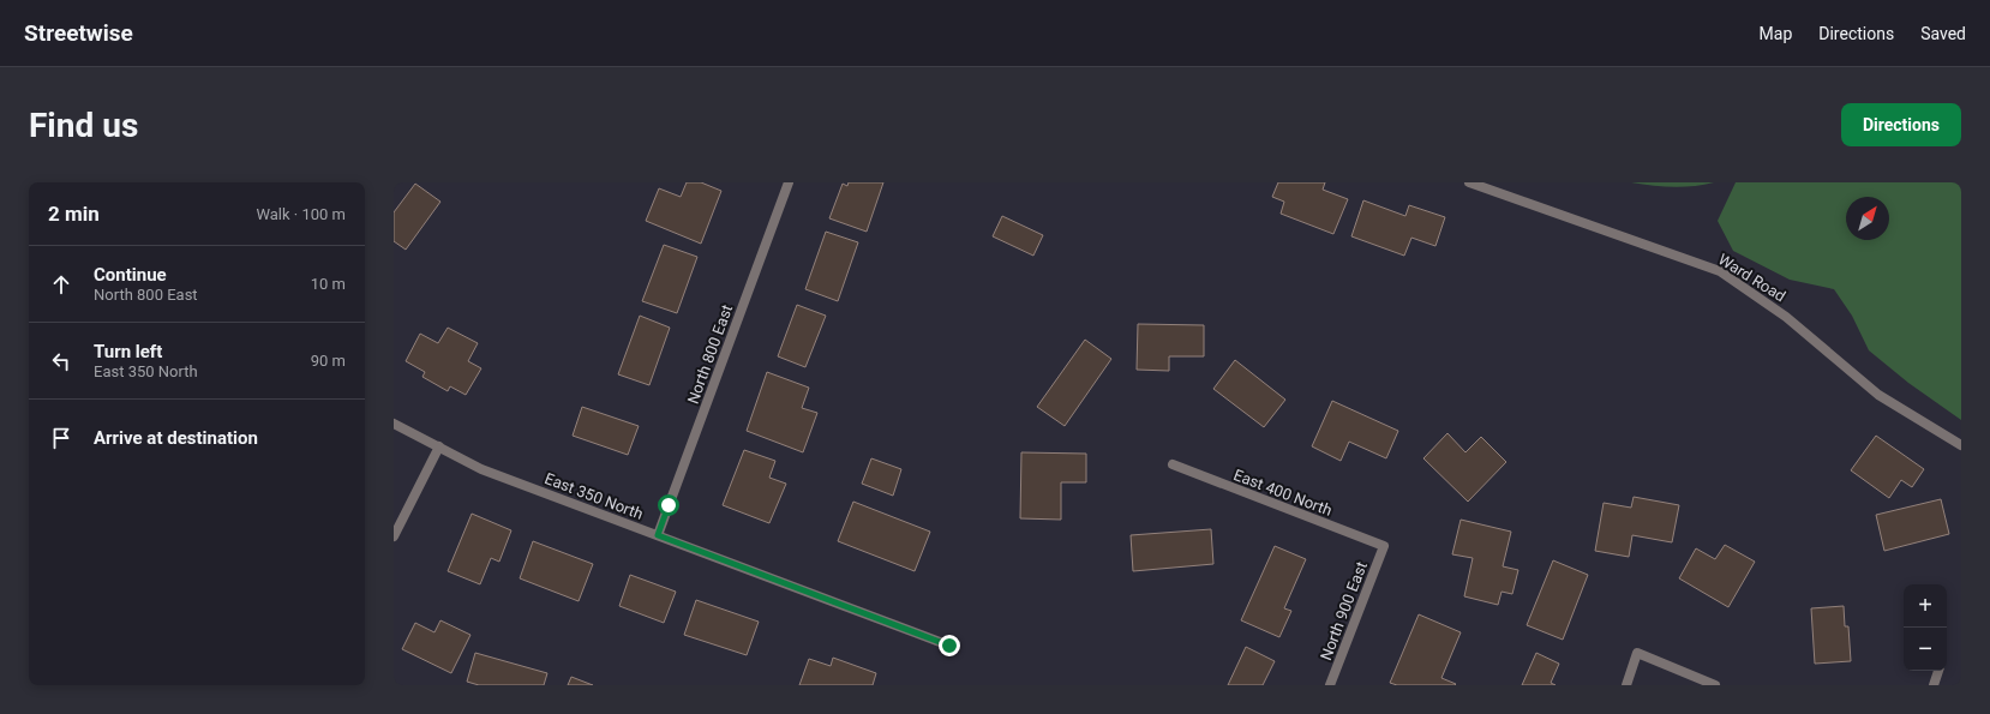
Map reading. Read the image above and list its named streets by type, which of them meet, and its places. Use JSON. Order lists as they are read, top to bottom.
{
  "streets": {
    "street": [
      "Ward Road",
      "North 800 East",
      "East 400 North",
      "East 350 North",
      "North 900 East"
    ]
  },
  "crossings": [
    ["North 800 East", "East 350 North"],
    ["East 400 North", "North 900 East"]
  ],
  "north": "top right",
  "page": {
    "header": "Streetwise",
    "nav": ["Map", "Directions", "Saved"],
    "buttons": "Directions",
    "title": "Find us",
    "heading": ["2 min", "Walk · 100 m"],
    "list": [
      ["Continue", "North 800 East", "10 m"],
      ["Turn left", "East 350 North", "90 m"],
      "Arrive at destination"
    ],
    "map_buttons": ["+", "−"]
  }
}
